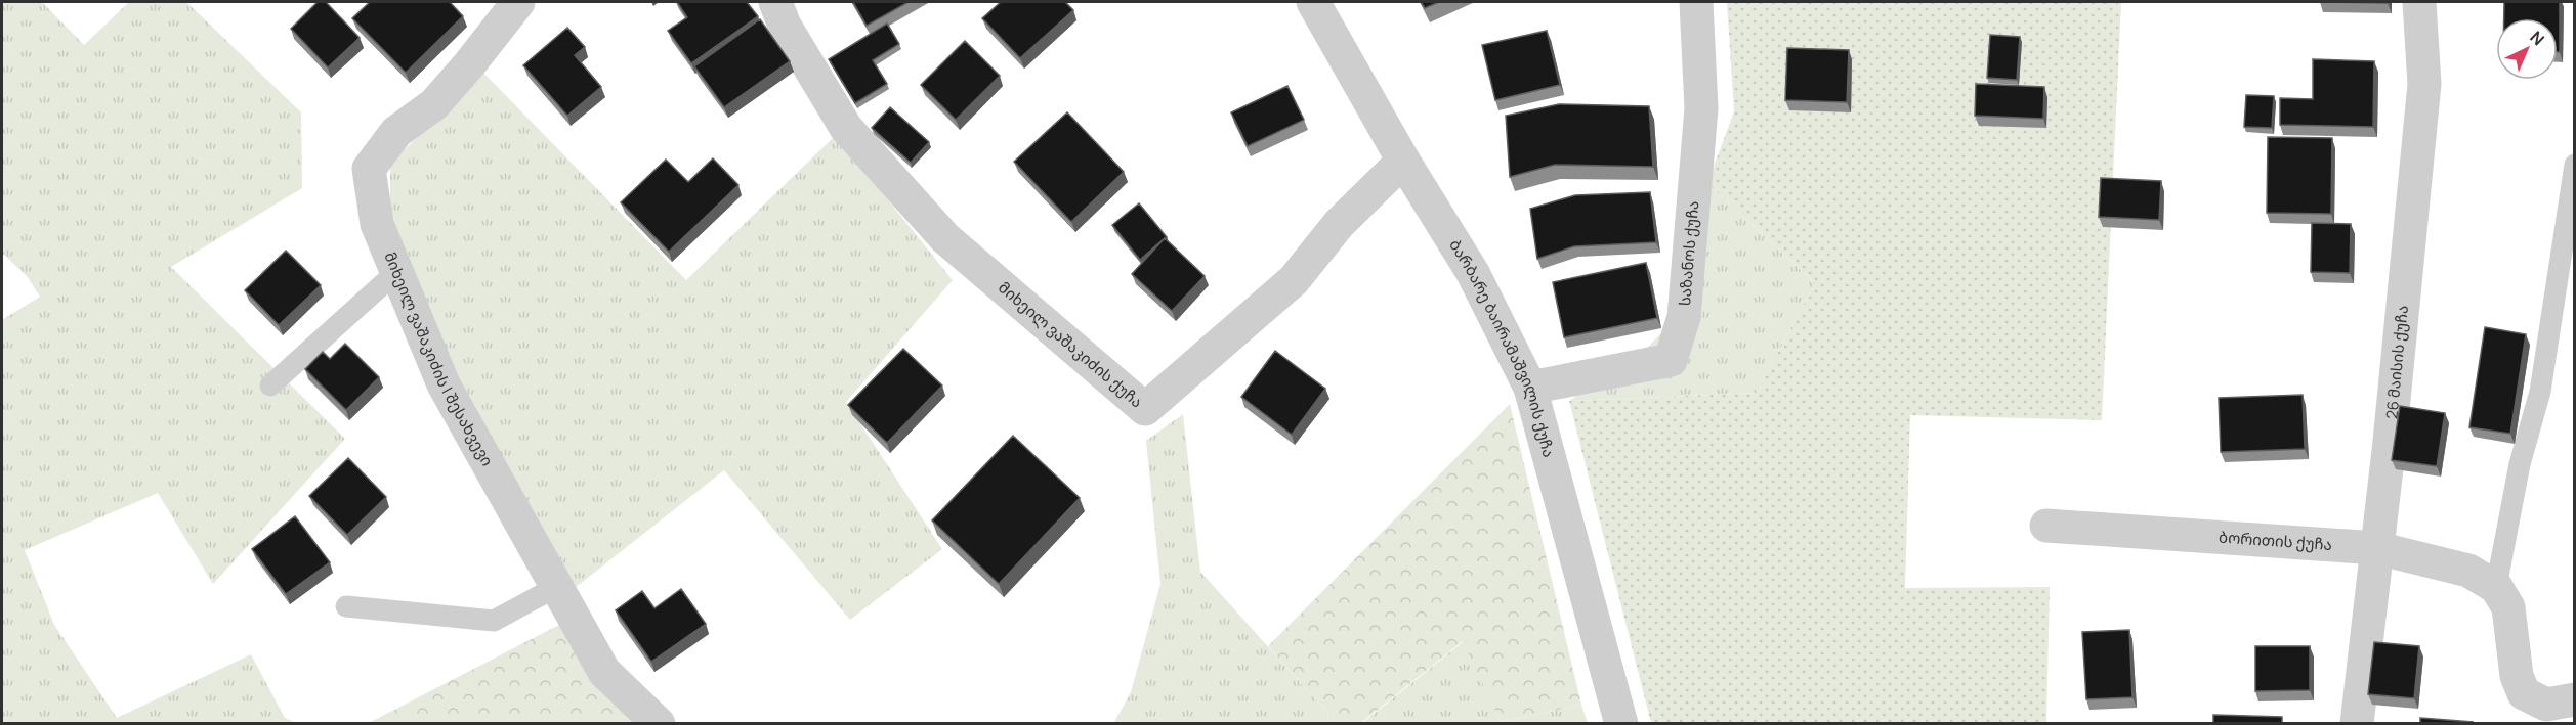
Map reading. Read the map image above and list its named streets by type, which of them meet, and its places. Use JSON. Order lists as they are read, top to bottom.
{
  "streets": {
    "street": [
      "საზანოს ქუჩა",
      "მიხეილ ვაშაკიძის ქუჩა",
      "ბარბარე ბაირამაშვილის ქუჩა",
      "მიხეილ ვაშაკიძის I შესახვევი",
      "26 მაისის ქუჩა",
      "ბორითის ქუჩა"
    ]
  },
  "crossings": [
    ["საზანოს ქუჩა", "ბარბარე ბაირამაშვილის ქუჩა"],
    ["მიხეილ ვაშაკიძის ქუჩა", "ბარბარე ბაირამაშვილის ქუჩა"],
    ["26 მაისის ქუჩა", "ბორითის ქუჩა"]
  ],
  "north": "top right"
}
